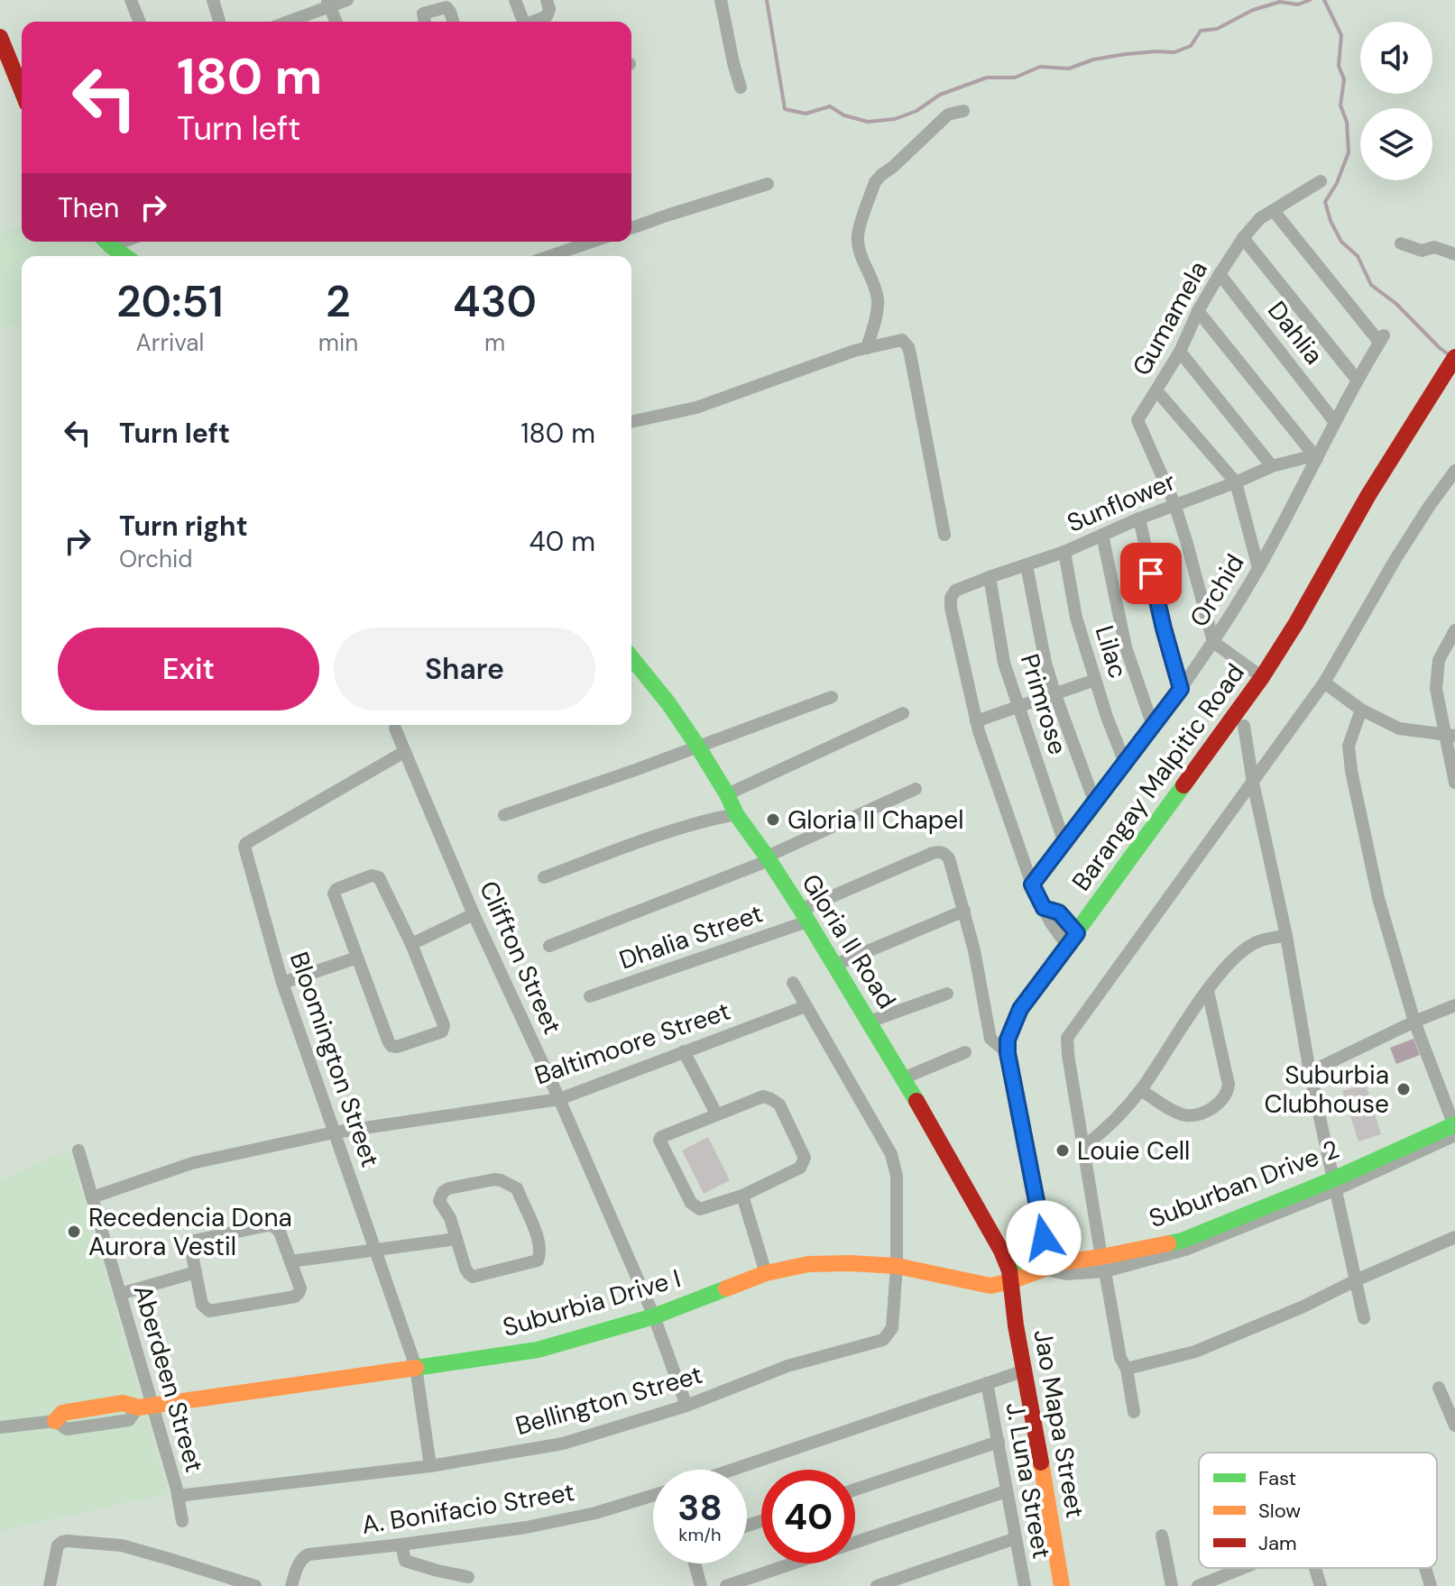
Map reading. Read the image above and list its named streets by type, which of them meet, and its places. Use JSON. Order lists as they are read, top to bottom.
{
  "streets": {
    "street": [
      "Gumamela",
      "Dahlia",
      "Sunflower",
      "Orchid",
      "Lilac",
      "Primrose",
      "Barangay Malpitic Road",
      "Dhalia Street",
      "Gloria II Road",
      "Cliffton Street",
      "Baltimoore Street",
      "Bloomington Street",
      "Suburban Drive 2",
      "Suburbia Drive I",
      "Aberdeen Street",
      "Bellington Street",
      "Jao Mapa Street",
      "J. Luna Street",
      "A. Bonifacio Street"
    ]
  },
  "crossings": [
    ["Gumamela", "Dahlia"],
    ["Gumamela", "Sunflower"],
    ["Gumamela", "Orchid"],
    ["Dahlia", "Orchid"],
    ["Sunflower", "Orchid"],
    ["Sunflower", "Lilac"],
    ["Sunflower", "Primrose"],
    ["Orchid", "Lilac"],
    ["Orchid", "Primrose"],
    ["Barangay Malpitic Road", "Gloria II Road"],
    ["Barangay Malpitic Road", "Suburban Drive 2"],
    ["Barangay Malpitic Road", "Suburbia Drive I"],
    ["Barangay Malpitic Road", "Jao Mapa Street"],
    ["Dhalia Street", "Gloria II Road"],
    ["Gloria II Road", "Suburban Drive 2"],
    ["Gloria II Road", "Suburbia Drive I"],
    ["Gloria II Road", "Jao Mapa Street"],
    ["Cliffton Street", "Baltimoore Street"],
    ["Cliffton Street", "Bloomington Street"],
    ["Cliffton Street", "Suburbia Drive I"],
    ["Cliffton Street", "Bellington Street"],
    ["Baltimoore Street", "Bloomington Street"],
    ["Baltimoore Street", "Aberdeen Street"],
    ["Baltimoore Street", "Bellington Street"],
    ["Bloomington Street", "Suburbia Drive I"],
    ["Bloomington Street", "Bellington Street"],
    ["Suburban Drive 2", "Suburbia Drive I"],
    ["Suburban Drive 2", "Jao Mapa Street"],
    ["Suburbia Drive I", "Aberdeen Street"],
    ["Suburbia Drive I", "Bellington Street"],
    ["Suburbia Drive I", "Jao Mapa Street"],
    ["Aberdeen Street", "Bellington Street"]
  ],
  "places": [
    "Gloria II Chapel",
    "Suburbia Clubhouse",
    "Louie Cell",
    "Recedencia Dona Aurora Vestil"
  ],
  "legend": ["Fast", "Slow", "Jam"],
  "page": {
    "turn": ["180 m", "Turn left"],
    "then": "Then",
    "eta": [
      "20:51",
      "Arrival",
      "2",
      "min",
      "430",
      "m"
    ],
    "list": [
      {
        "name": "Turn left",
        "value": "180 m"
      },
      {
        "name": "Turn right",
        "note": "Orchid",
        "value": "40 m"
      }
    ],
    "buttons": ["Exit", "Share"],
    "speed": "38 km/h",
    "limit": "40"
  }
}
